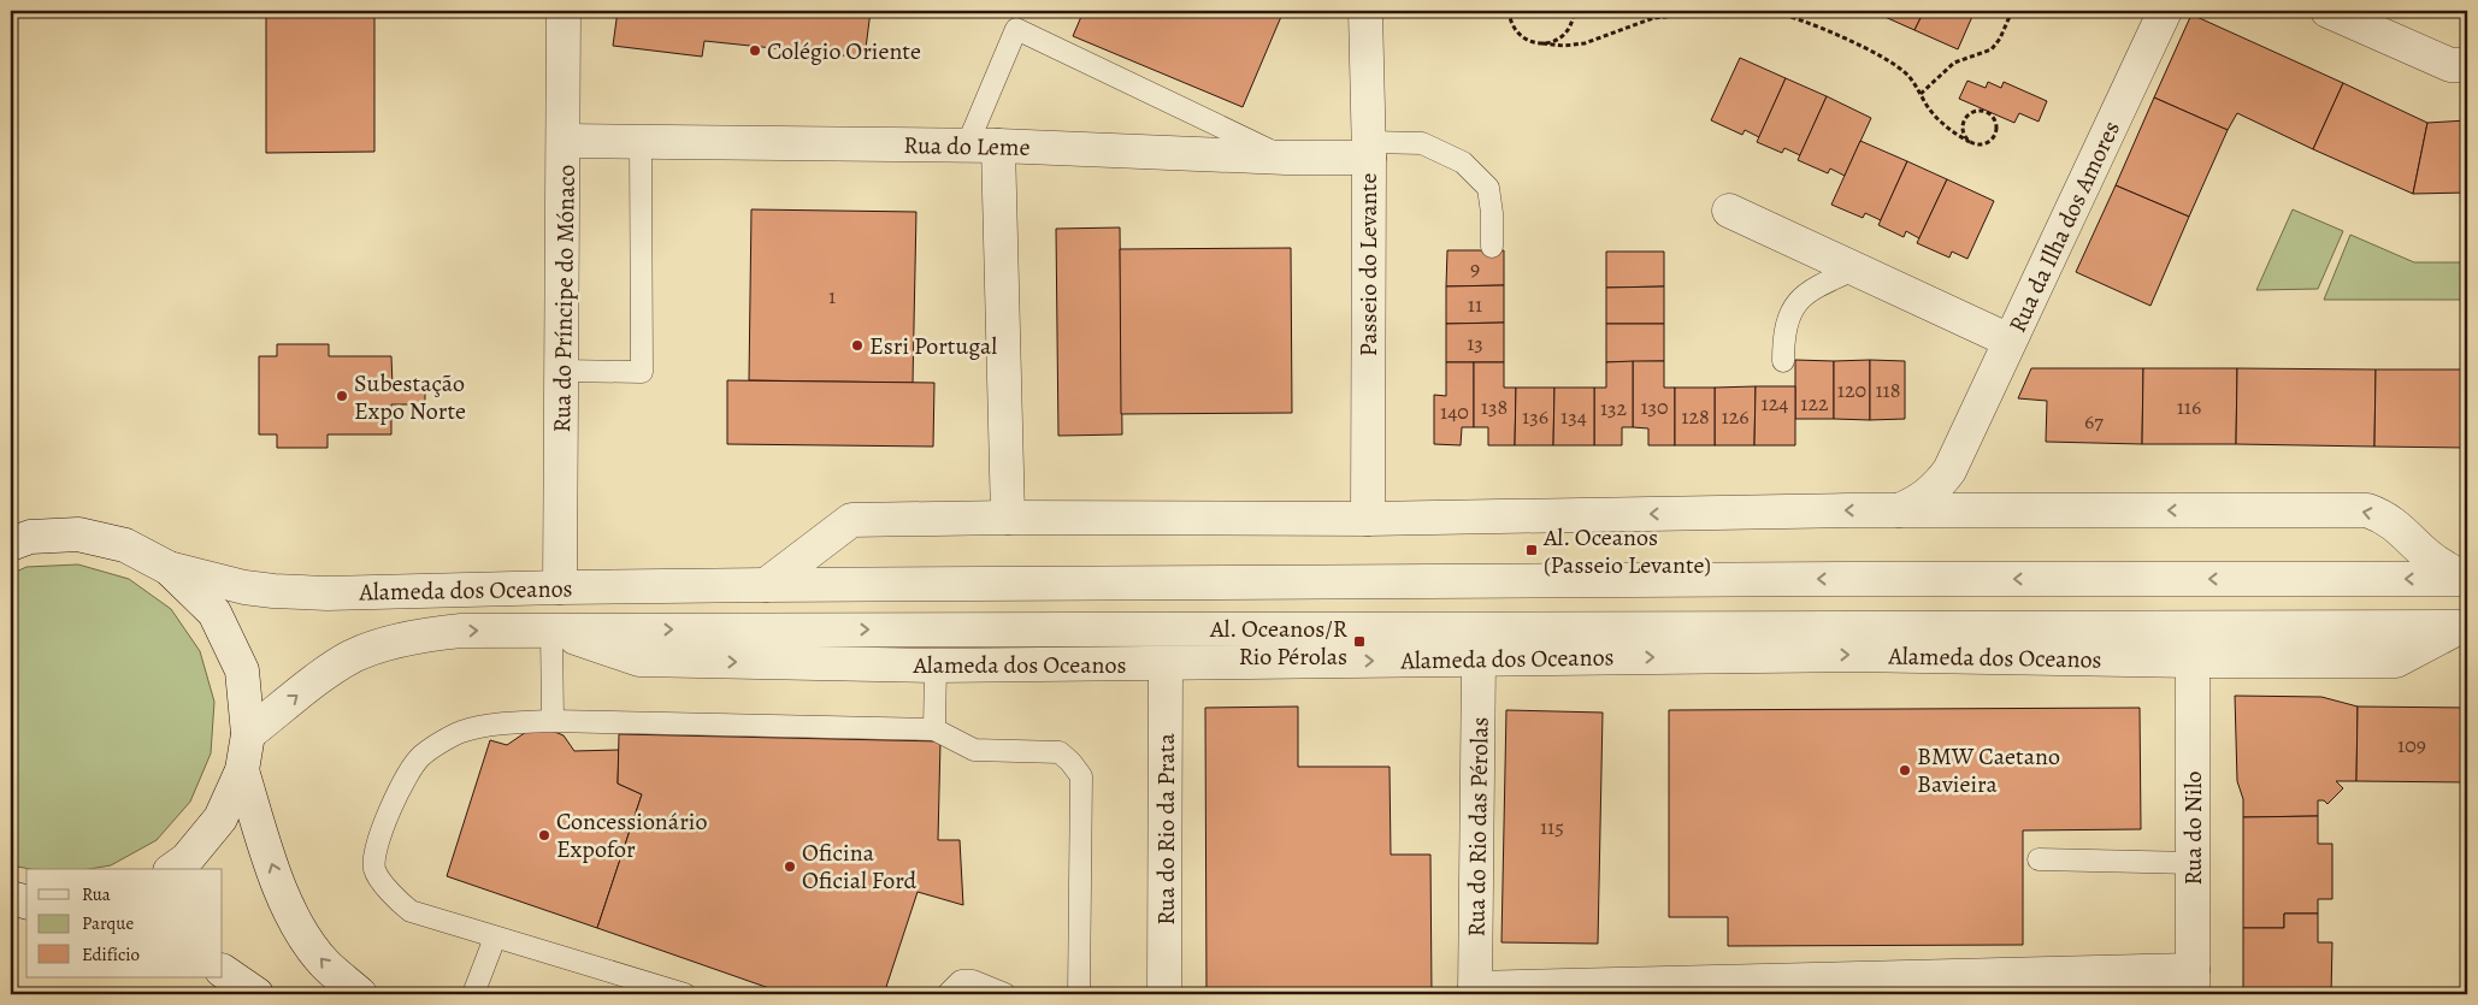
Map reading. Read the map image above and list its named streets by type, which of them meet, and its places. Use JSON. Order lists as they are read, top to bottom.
{
  "streets": {
    "street": [
      "Rua do Leme",
      "Rua da Ilha dos Amores",
      "Passeio do Levante",
      "Rua do Príncipe do Mónaco",
      "Alameda dos Oceanos",
      "Rua do Rio das Pérolas",
      "Rua do Nilo",
      "Rua do Rio da Prata"
    ]
  },
  "crossings": [
    ["Rua do Leme", "Passeio do Levante"],
    ["Rua do Leme", "Rua do Príncipe do Mónaco"],
    ["Rua da Ilha dos Amores", "Alameda dos Oceanos"],
    ["Passeio do Levante", "Alameda dos Oceanos"],
    ["Rua do Príncipe do Mónaco", "Alameda dos Oceanos"],
    ["Alameda dos Oceanos", "Rua do Rio das Pérolas"],
    ["Alameda dos Oceanos", "Rua do Nilo"],
    ["Alameda dos Oceanos", "Rua do Rio da Prata"]
  ],
  "places": {
    "other": [
      "Colégio Oriente",
      "Esri Portugal",
      "Subestação Expo Norte",
      "BMW Caetano Bavieira",
      "Concessionário Expofor",
      "Oficina Oficial Ford"
    ],
    "transit": ["Al. Oceanos (Passeio Levante)", "Al. Oceanos/R Rio Pérolas"]
  },
  "house_numbers": [
    "9",
    "1",
    "11",
    "13",
    "120",
    "118",
    "124",
    "122",
    "138",
    "130",
    "116",
    "132",
    "140",
    "136",
    "134",
    "128",
    "126",
    "67",
    "109",
    "115"
  ],
  "legend": ["Rua", "Parque", "Edifício"]
}
